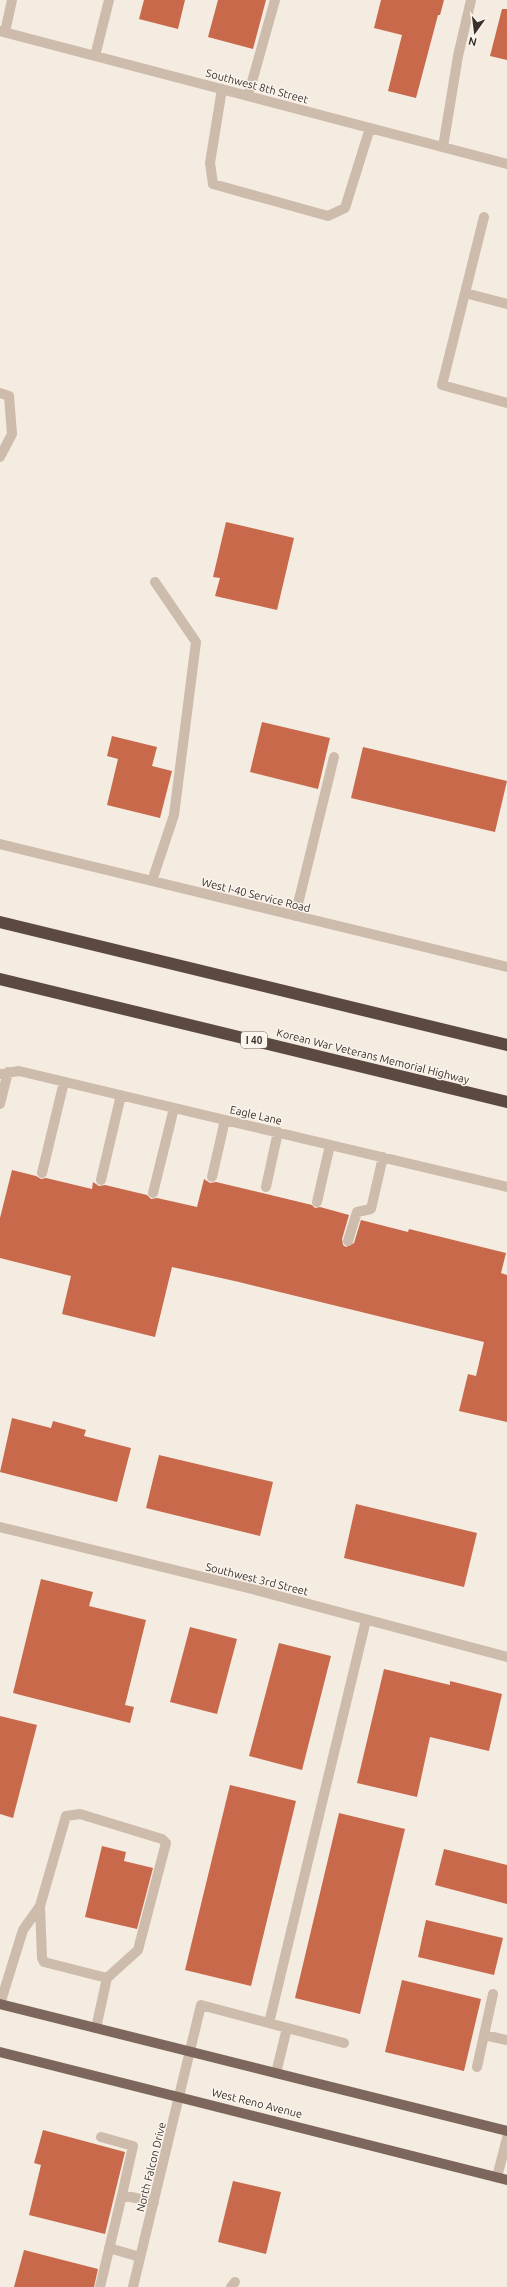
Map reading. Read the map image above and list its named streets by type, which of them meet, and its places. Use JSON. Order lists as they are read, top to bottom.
{
  "streets": {
    "highway": ["I 40", "Korean War Veterans Memorial Highway"],
    "main road": ["West Reno Avenue"],
    "street": [
      "Southwest 8th Street",
      "West I-40 Service Road",
      "Eagle Lane",
      "Southwest 3rd Street",
      "North Falcon Drive"
    ]
  },
  "crossings": [
    ["West Reno Avenue", "North Falcon Drive"]
  ],
  "north": "bottom"
}
